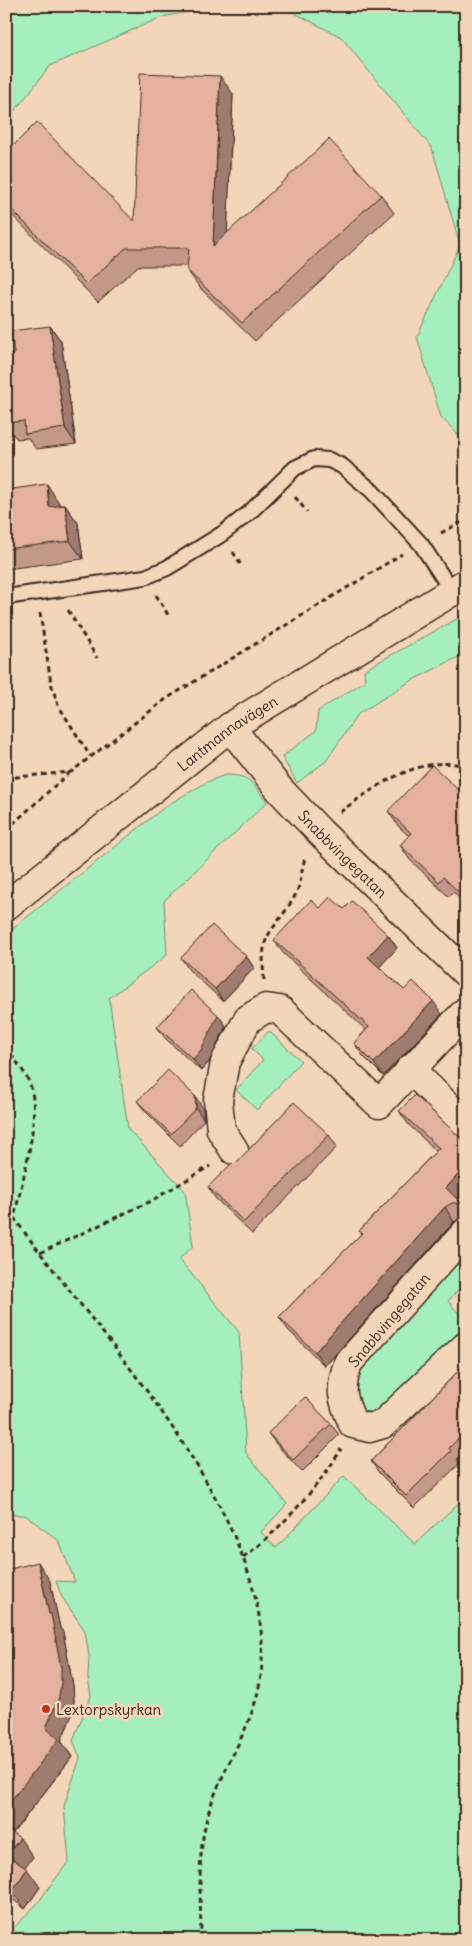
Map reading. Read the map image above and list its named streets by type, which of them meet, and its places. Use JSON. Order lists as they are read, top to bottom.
{
  "streets": {
    "street": ["Lantmannavägen", "Snabbvingegatan"]
  },
  "crossings": [
    ["Lantmannavägen", "Snabbvingegatan"]
  ],
  "places": ["Lextorpskyrkan"]
}
